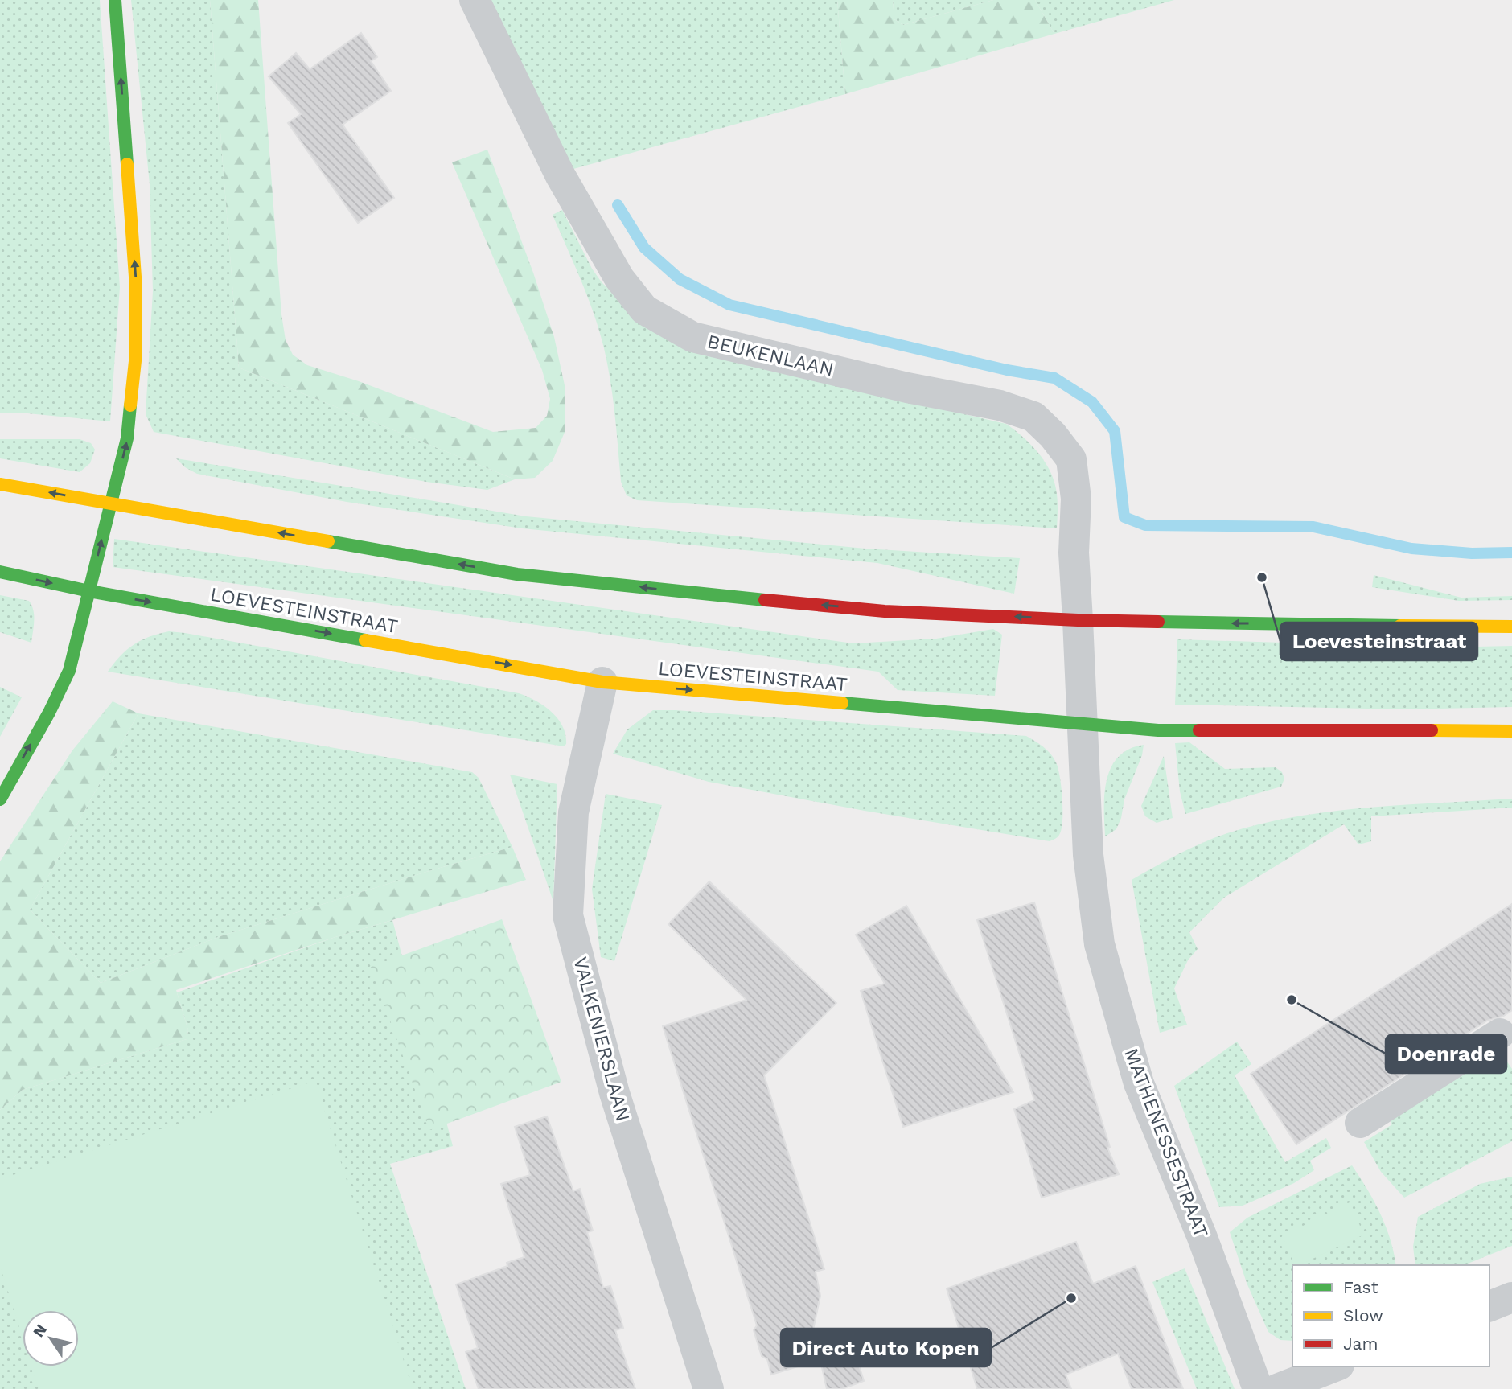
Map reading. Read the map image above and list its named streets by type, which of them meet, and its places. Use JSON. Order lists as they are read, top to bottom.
{
  "streets": {
    "street": [
      "BEUKENLAAN",
      "LOEVESTEINSTRAAT",
      "VALKENIERSLAAN",
      "MATHENESSESTRAAT"
    ]
  },
  "crossings": [
    ["BEUKENLAAN", "LOEVESTEINSTRAAT"],
    ["BEUKENLAAN", "MATHENESSESTRAAT"],
    ["LOEVESTEINSTRAAT", "VALKENIERSLAAN"],
    ["LOEVESTEINSTRAAT", "MATHENESSESTRAAT"]
  ],
  "places": ["Loevesteinstraat", "Doenrade", "Direct Auto Kopen"],
  "legend": ["Fast", "Slow", "Jam"],
  "north": "top left"
}
